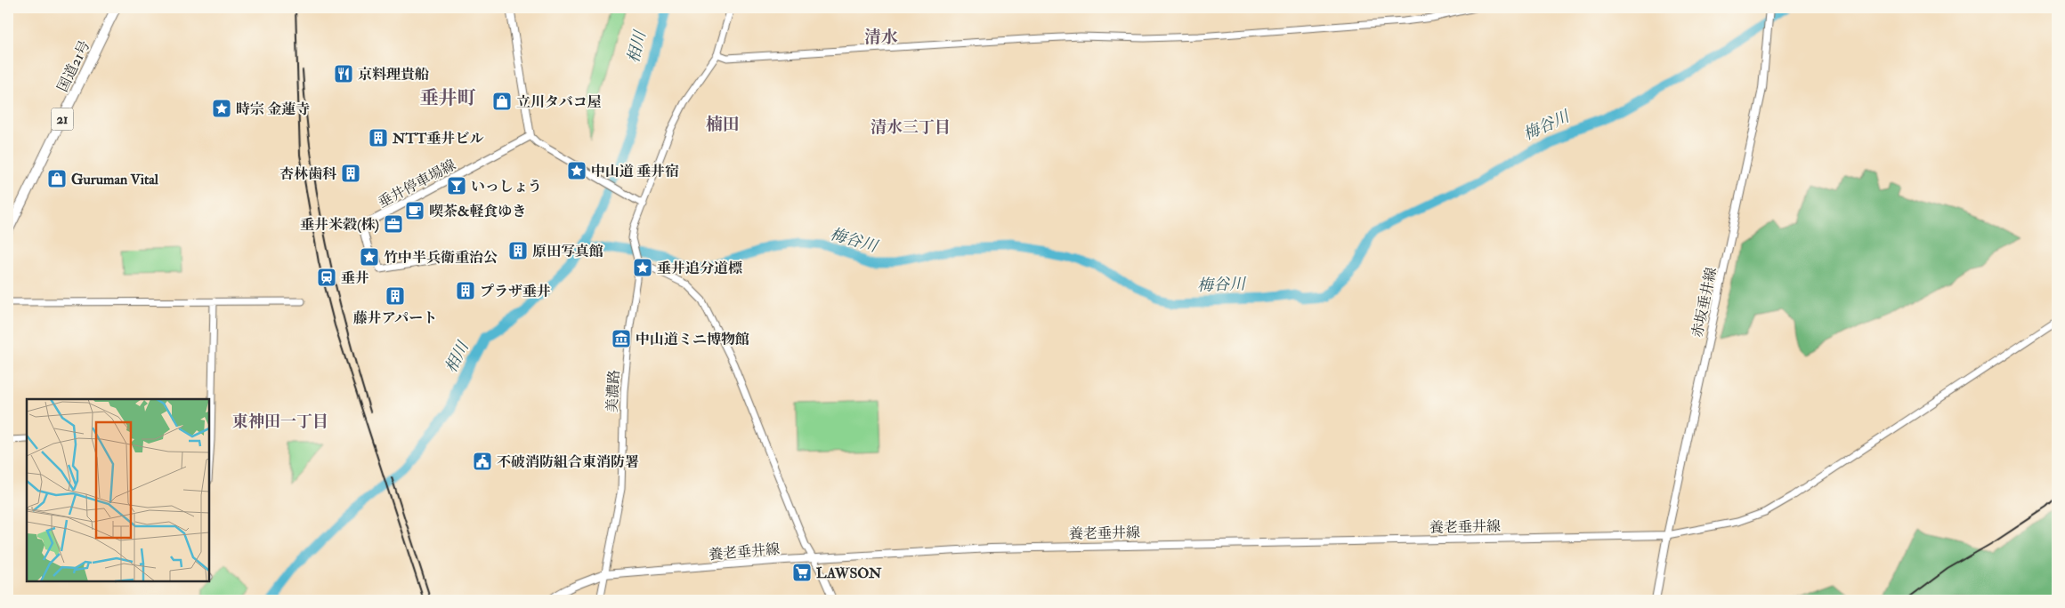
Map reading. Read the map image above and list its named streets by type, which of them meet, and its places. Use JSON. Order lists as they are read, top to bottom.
{
  "streets": {
    "highway": ["国道21号", "21"],
    "main road": ["垂井停車場線", "赤坂垂井線", "養老垂井線"],
    "street": ["美濃路"]
  },
  "crossings": [
    ["赤坂垂井線", "養老垂井線"],
    ["美濃路", "養老垂井線"]
  ],
  "districts": [
    "清水",
    "垂井町",
    "楠田",
    "清水三丁目",
    "東神田一丁目"
  ],
  "water": ["相川", "梅谷川"],
  "places": {
    "restaurant": ["京料理貴船"],
    "shop": ["立川タバコ屋", "Guruman Vital"],
    "place": [
      "時宗 金蓮寺",
      "中山道 垂井宿",
      "竹中半兵衛重治公",
      "垂井追分道標"
    ],
    "building": [
      "NTT垂井ビル",
      "杏林歯科",
      "原田写真館",
      "プラザ垂井",
      "藤井アパート"
    ],
    "bar": ["いっしょう"],
    "cafe": ["喫茶&軽食ゆき"],
    "office": ["垂井米穀(株)"],
    "station": ["垂井"],
    "museum": ["中山道ミニ博物館"],
    "public building": ["不破消防組合東消防署"],
    "supermarket": ["LAWSON"]
  }
}
